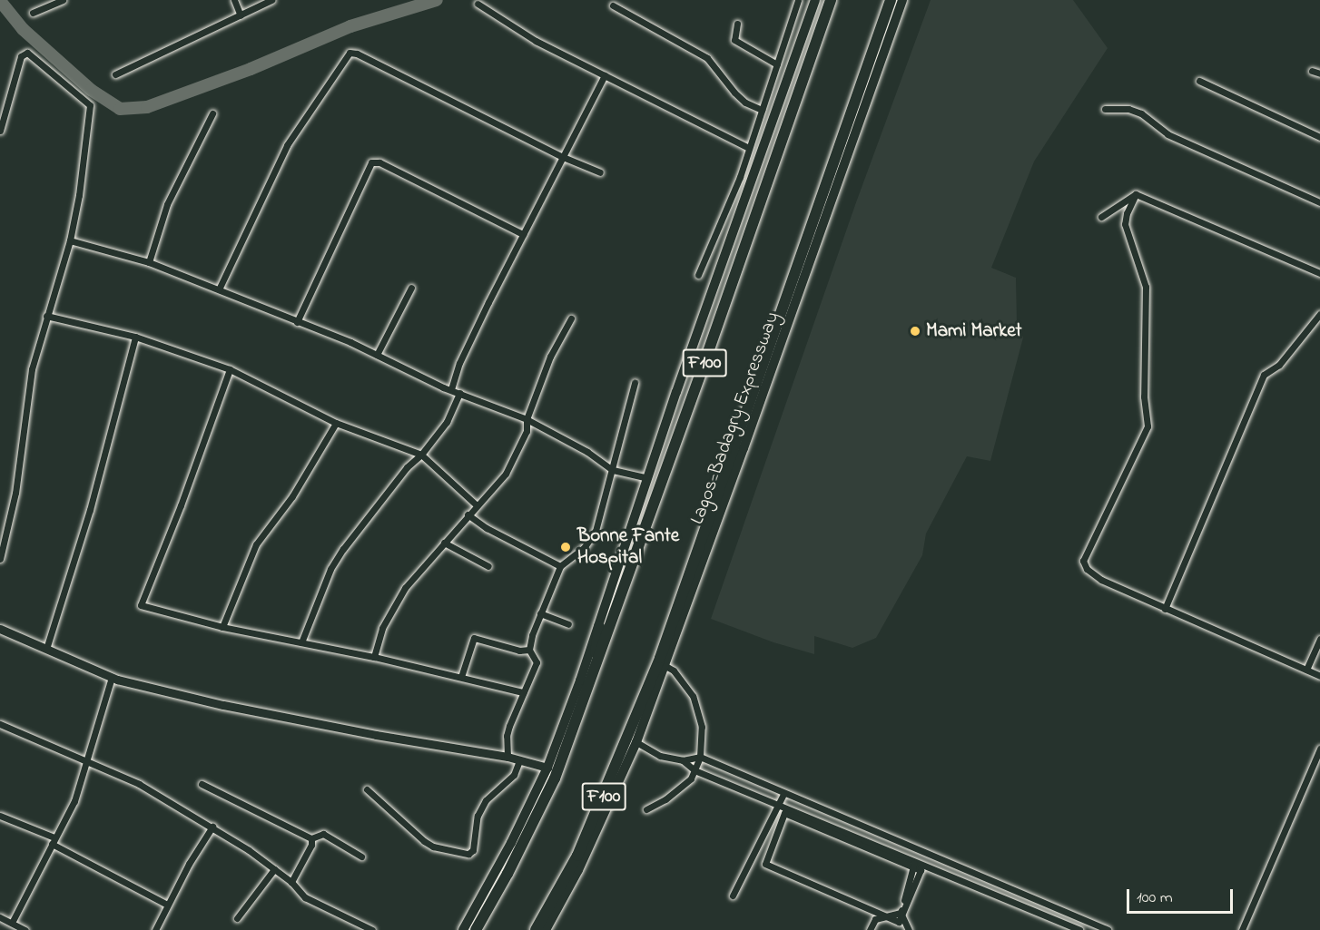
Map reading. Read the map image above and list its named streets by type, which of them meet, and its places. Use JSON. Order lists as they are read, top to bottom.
{
  "streets": {
    "highway": ["F100", "Lagos-Badagry Expressway"]
  },
  "places": ["Mami Market", "Bonne Fante Hospital"],
  "scale_bar": "100 m"
}
